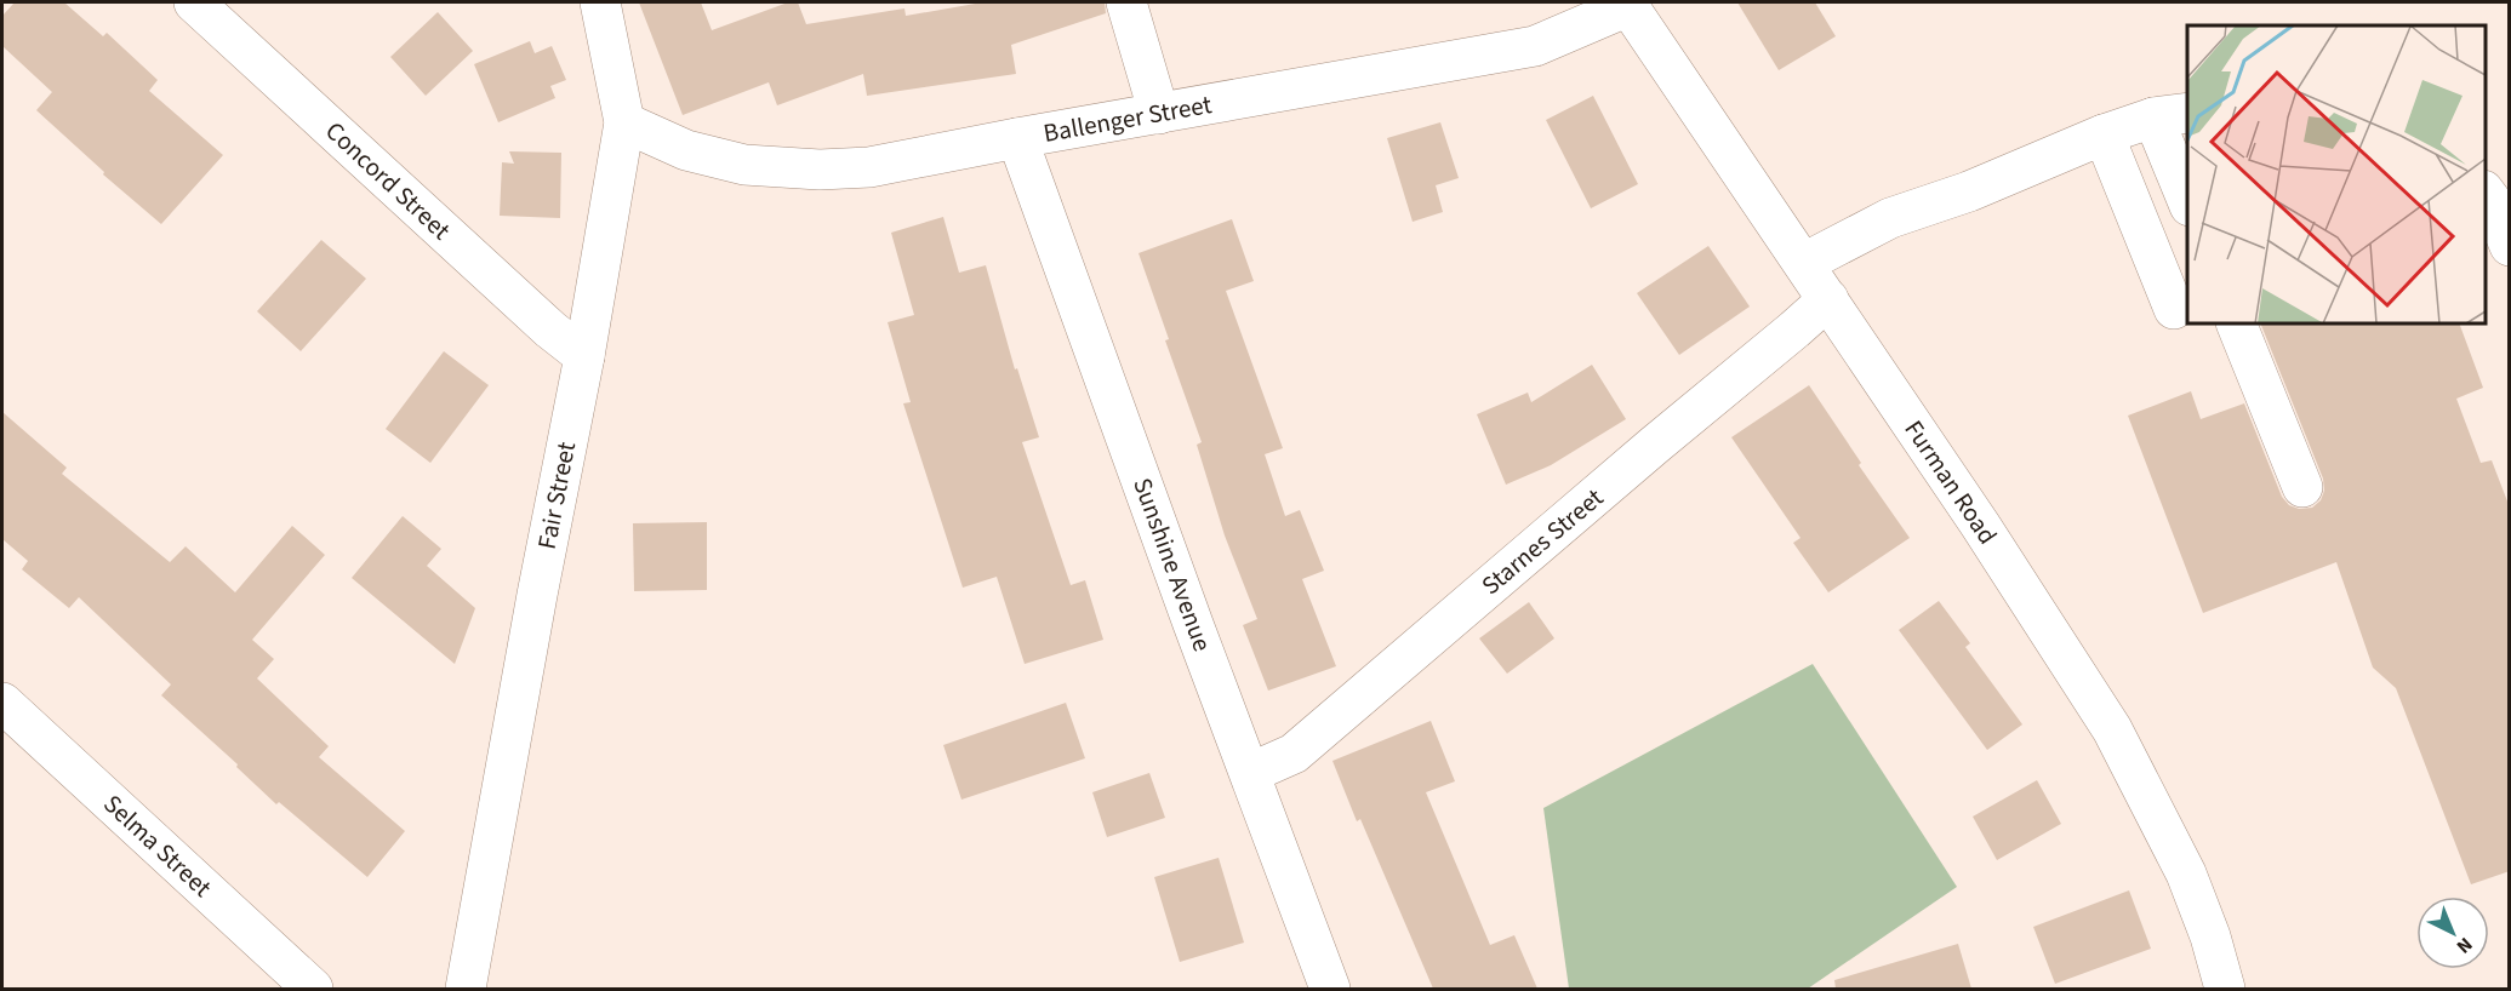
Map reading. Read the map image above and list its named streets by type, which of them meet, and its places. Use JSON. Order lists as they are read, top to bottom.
{
  "streets": {
    "street": [
      "Ballenger Street",
      "Concord Street",
      "Furman Road",
      "Fair Street",
      "Starnes Street",
      "Sunshine Avenue",
      "Selma Street"
    ]
  },
  "crossings": [
    ["Ballenger Street", "Furman Road"],
    ["Ballenger Street", "Fair Street"],
    ["Ballenger Street", "Sunshine Avenue"],
    ["Concord Street", "Fair Street"],
    ["Furman Road", "Starnes Street"],
    ["Starnes Street", "Sunshine Avenue"]
  ],
  "north": "bottom right"
}
